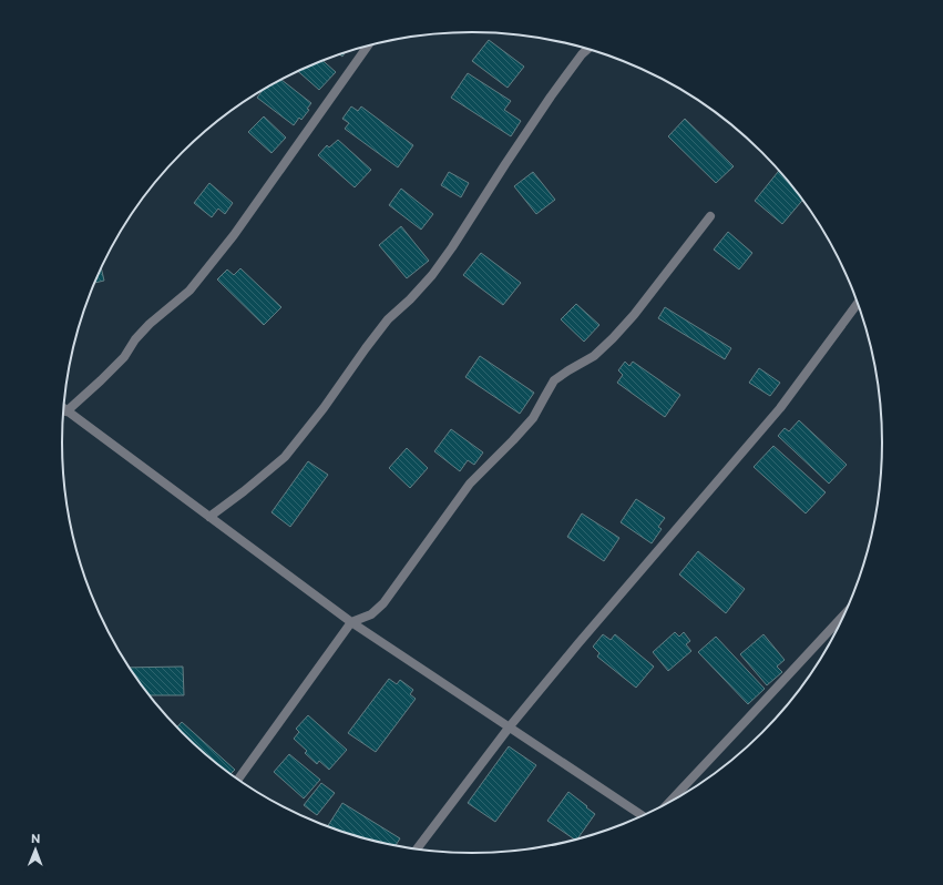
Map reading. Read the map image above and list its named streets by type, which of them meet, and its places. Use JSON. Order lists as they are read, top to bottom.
{
  "north": "top"
}
